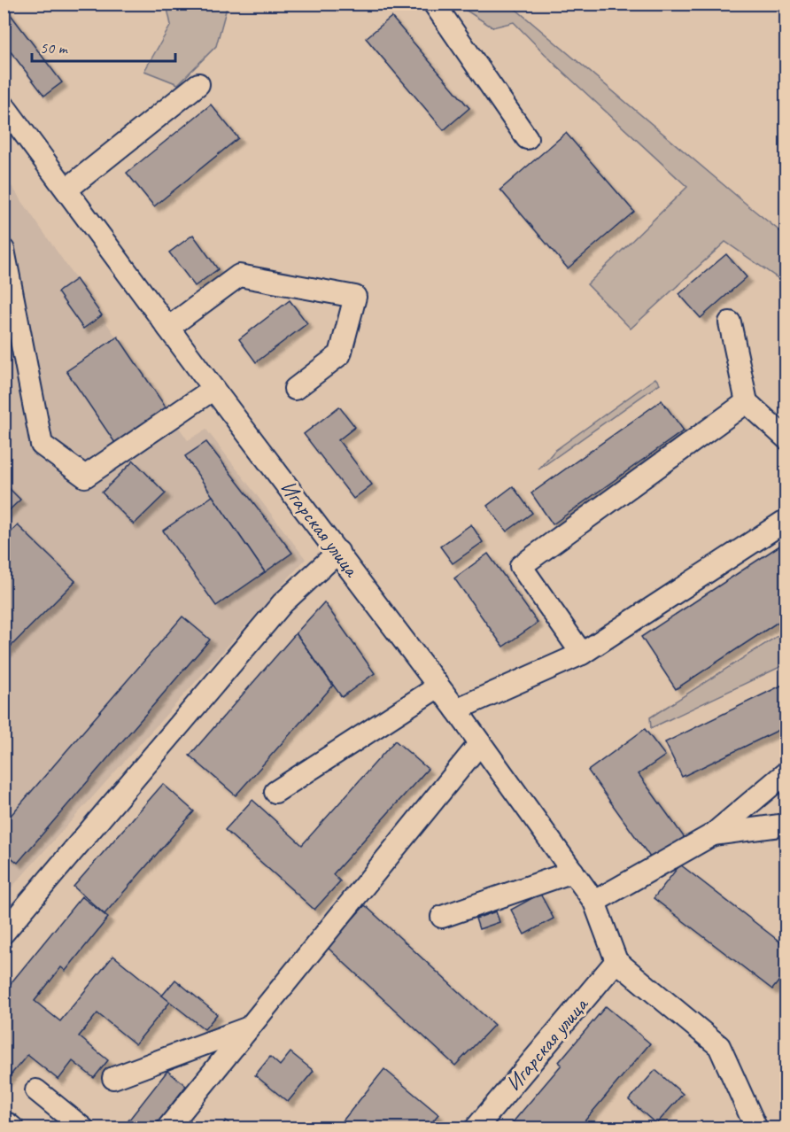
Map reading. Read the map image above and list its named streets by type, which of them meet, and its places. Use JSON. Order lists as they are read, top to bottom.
{
  "streets": {
    "street": ["Игарская улица"]
  },
  "scale_bar": "50 m"
}
